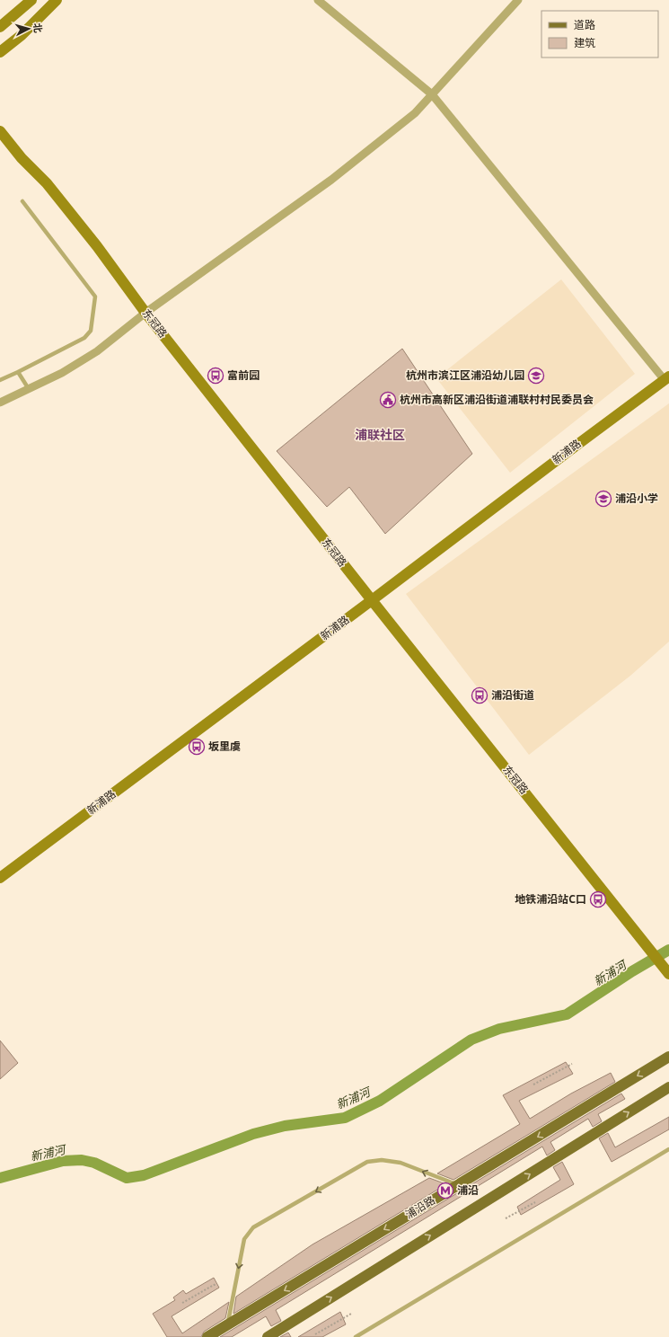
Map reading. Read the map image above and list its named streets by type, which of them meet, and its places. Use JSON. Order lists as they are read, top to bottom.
{
  "streets": {
    "main road": ["东冠路", "新浦路", "浦沿路"]
  },
  "crossings": [
    ["东冠路", "新浦路"]
  ],
  "districts": ["浦联社区"],
  "water": ["新浦河"],
  "places": {
    "bus stop": [
      "富前园",
      "浦沿街道",
      "坂里虞",
      "地铁浦沿站C口"
    ],
    "school or university": ["杭州市滨江区浦沿幼儿园", "浦沿小学"],
    "public building": ["杭州市高新区浦沿街道浦联村村民委员会"],
    "metro station": ["浦沿"]
  },
  "legend": ["道路", "建筑"],
  "north": "right"
}
